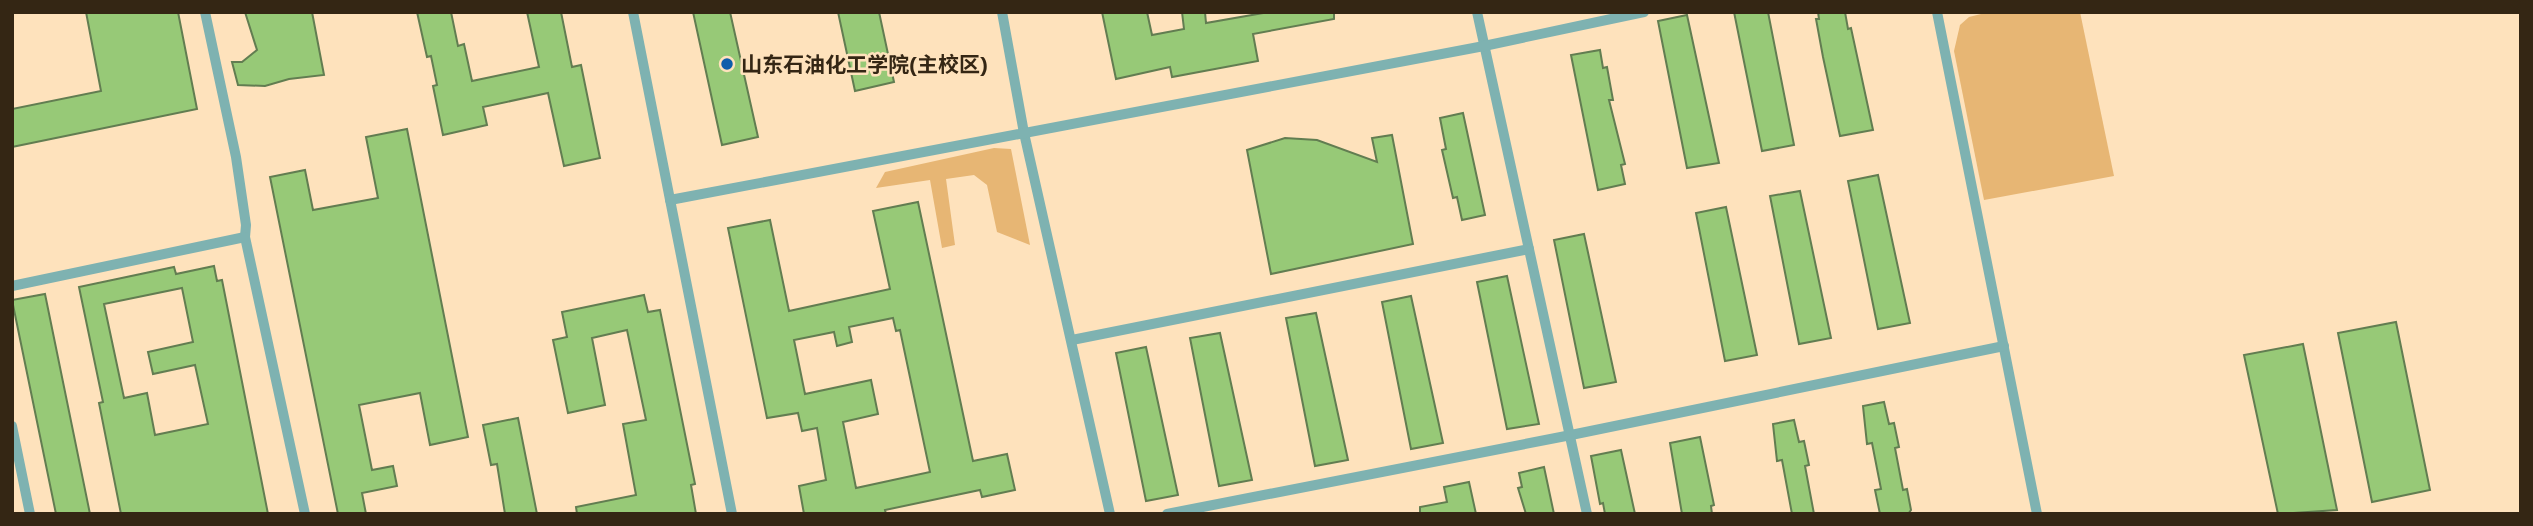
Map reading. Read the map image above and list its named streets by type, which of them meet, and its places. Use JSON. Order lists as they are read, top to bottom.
{
  "places": ["山东石油化工学院(主校区)"]
}
